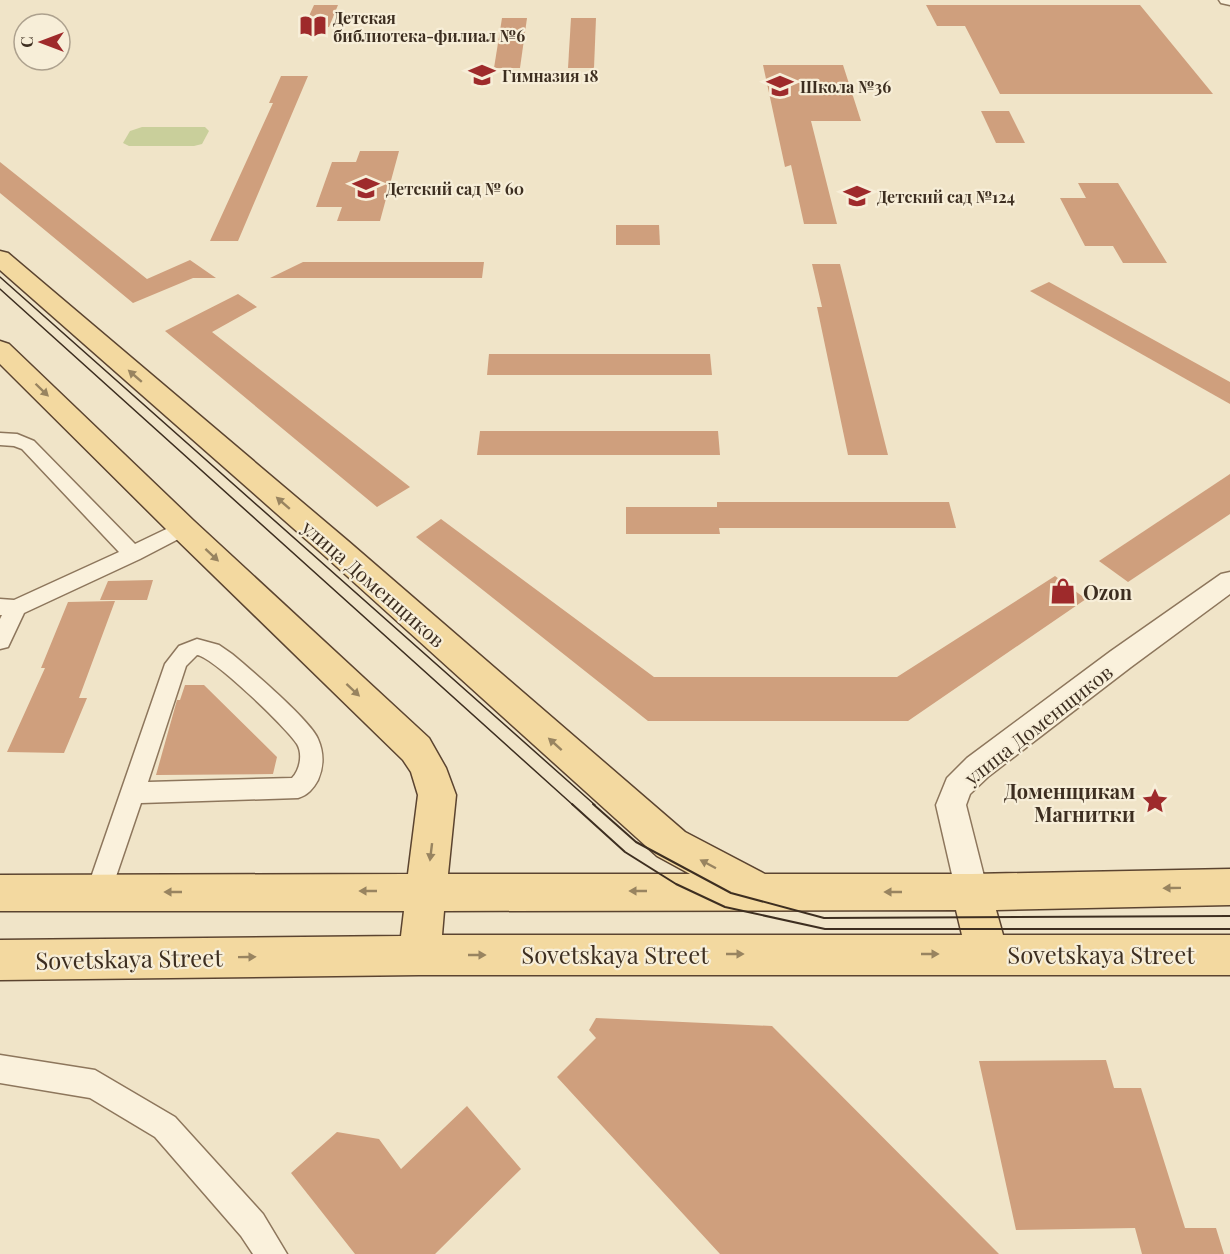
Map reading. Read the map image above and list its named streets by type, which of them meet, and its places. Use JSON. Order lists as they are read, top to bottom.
{
  "streets": {
    "main road": ["улица Доменщиков", "Sovetskaya Street"]
  },
  "crossings": [
    ["улица Доменщиков", "Sovetskaya Street"]
  ],
  "one_way": ["улица Доменщиков"],
  "places": {
    "library": ["Детская библиотека-филиал №6"],
    "school or university": [
      "Гимназия 18",
      "Школа №36",
      "Детский сад № 60",
      "Детский сад №124"
    ],
    "shop": ["Ozon"],
    "place": ["Доменщикам Магнитки"]
  },
  "north": "left"
}
